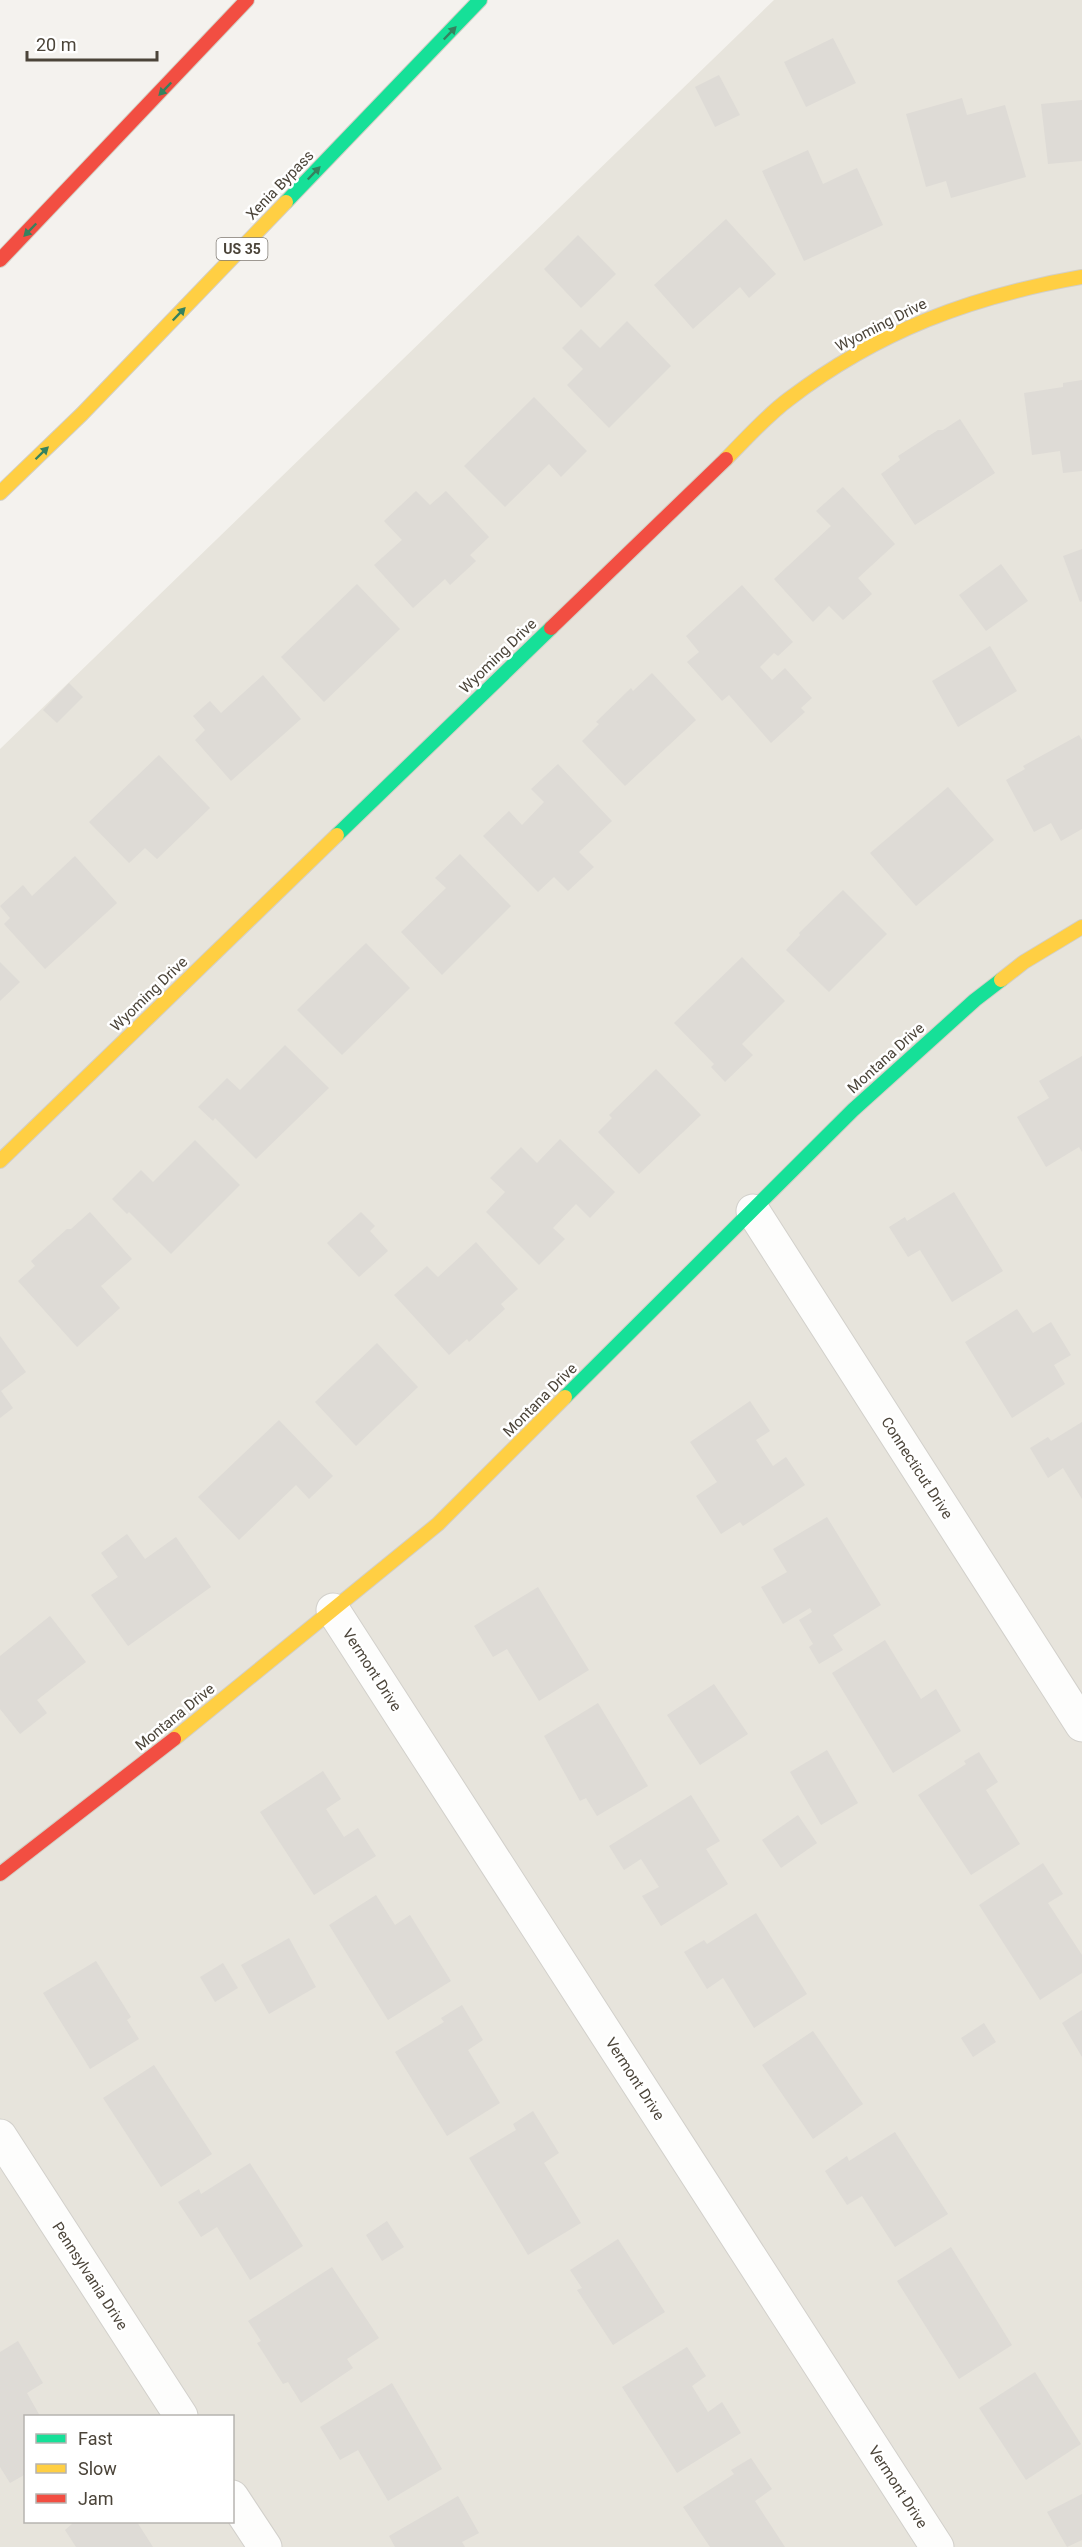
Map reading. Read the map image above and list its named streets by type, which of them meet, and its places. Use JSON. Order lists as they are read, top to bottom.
{
  "streets": {
    "main road": [
      "Xenia Bypass",
      "US 35",
      "Wyoming Drive",
      "Montana Drive"
    ],
    "street": ["Connecticut Drive", "Vermont Drive", "Pennsylvania Drive"]
  },
  "crossings": [
    ["Montana Drive", "Connecticut Drive"],
    ["Montana Drive", "Vermont Drive"]
  ],
  "one_way": ["Xenia Bypass"],
  "legend": ["Fast", "Slow", "Jam"],
  "scale_bar": "20 m"
}
